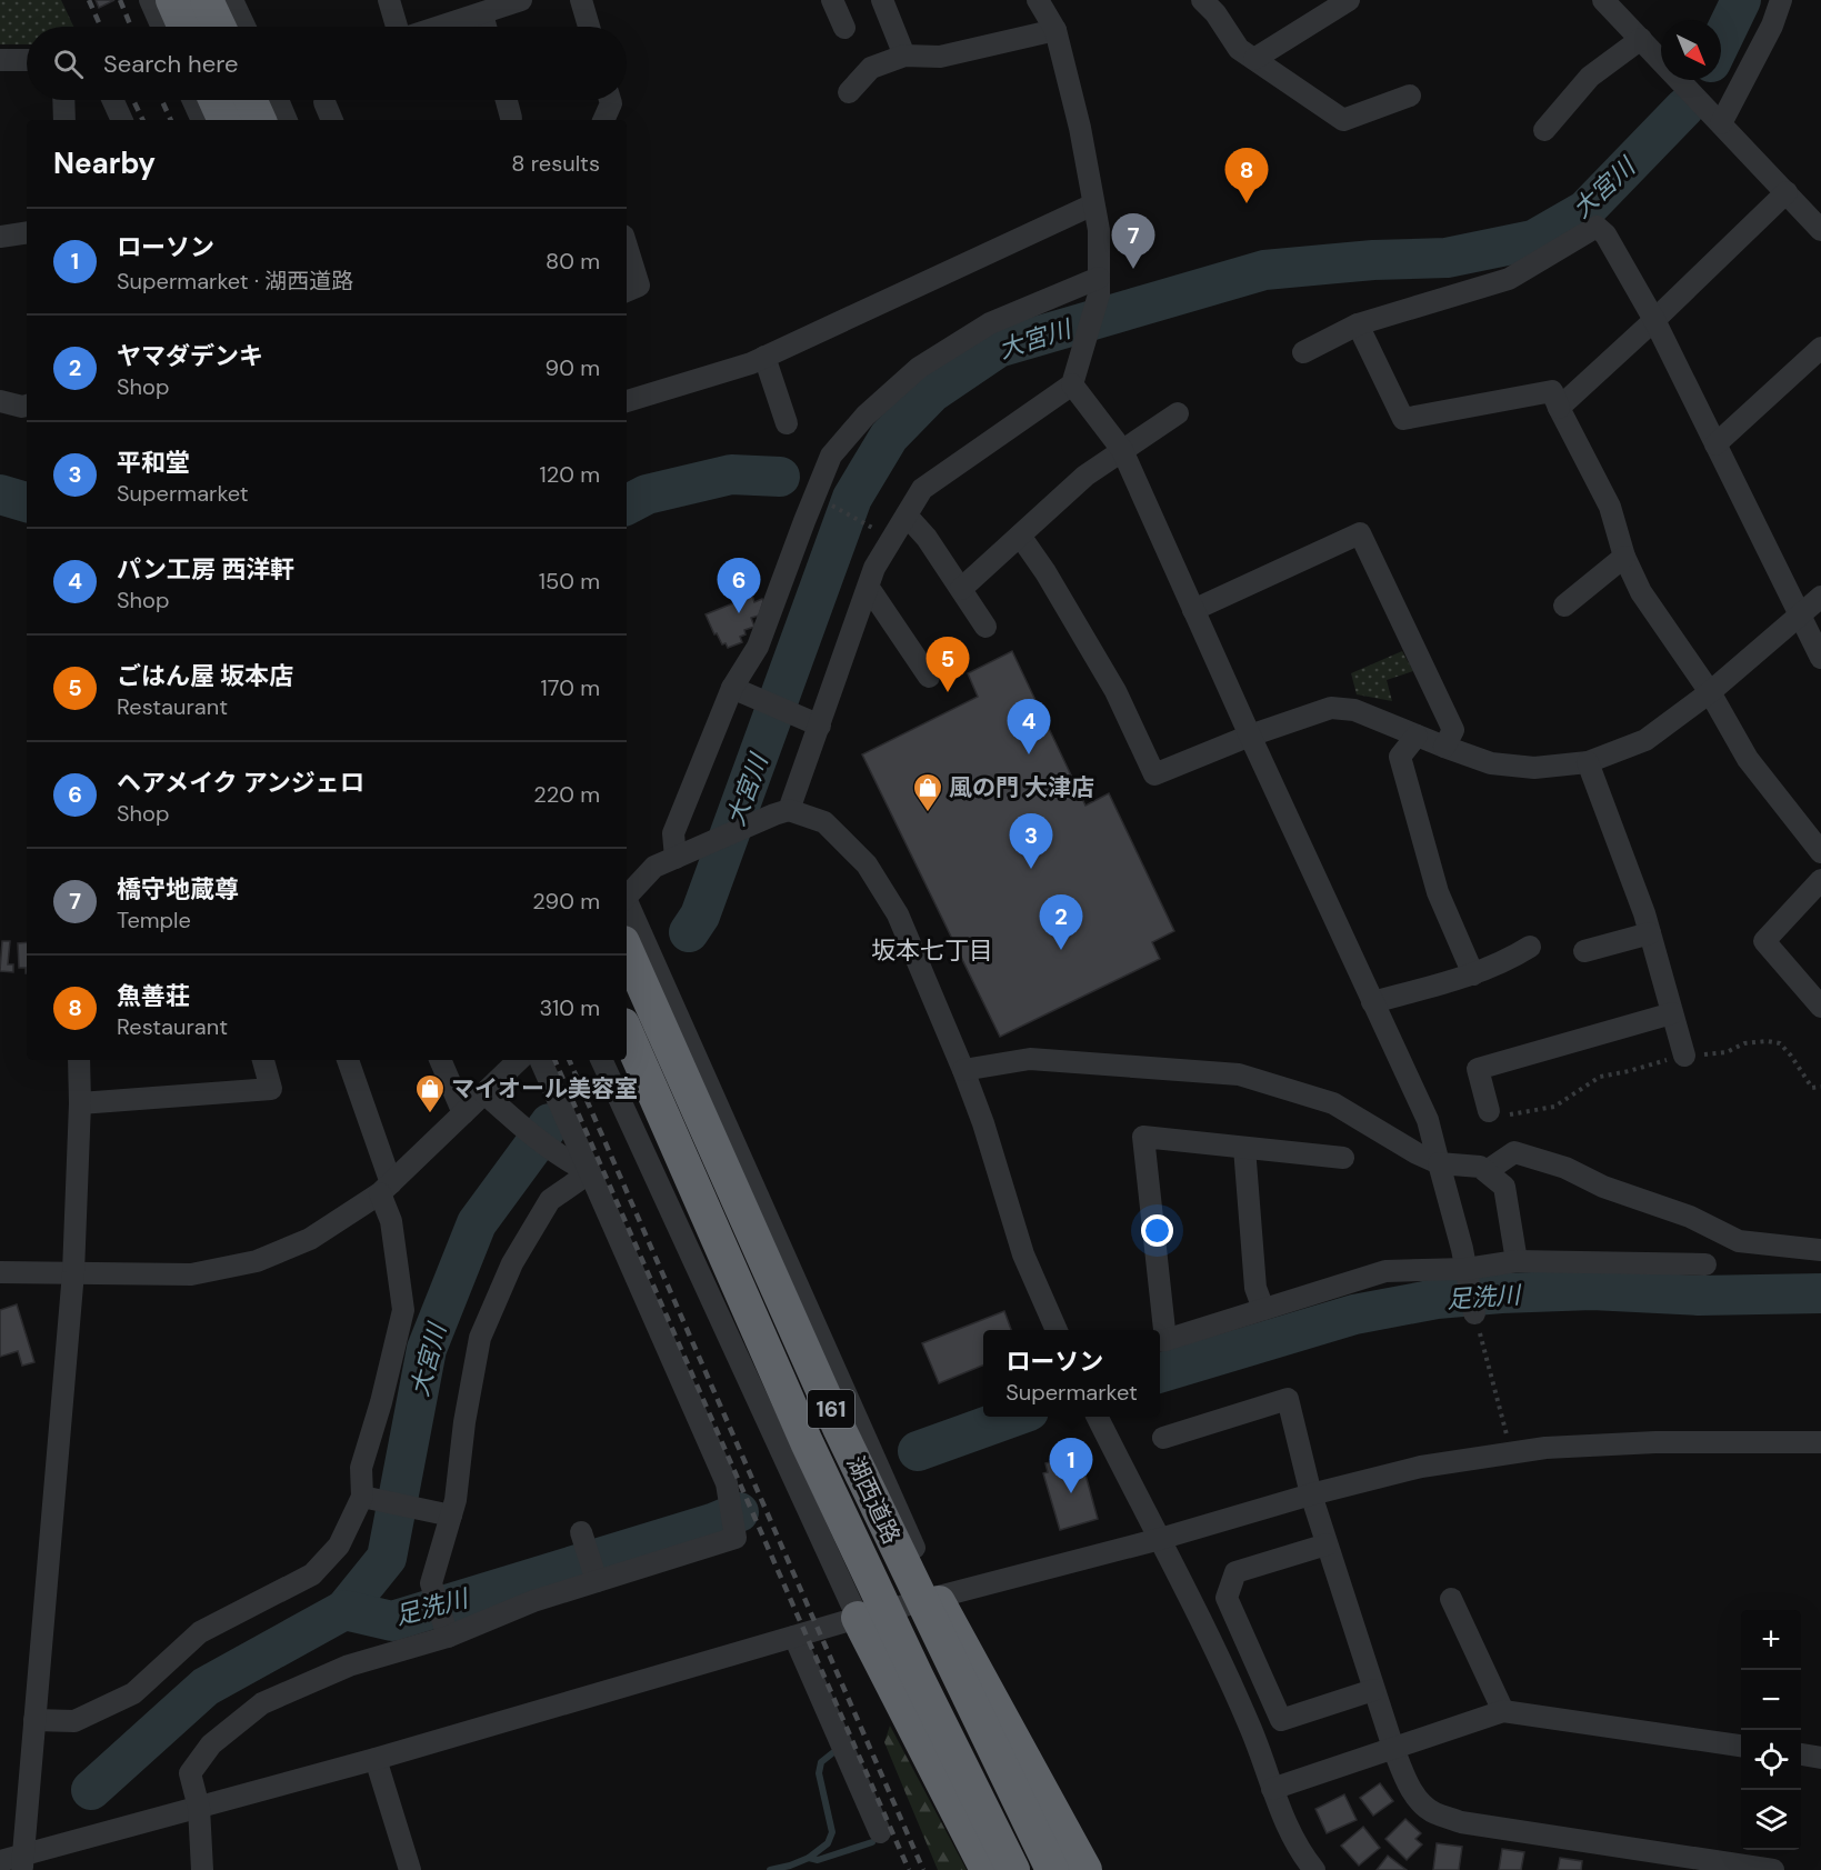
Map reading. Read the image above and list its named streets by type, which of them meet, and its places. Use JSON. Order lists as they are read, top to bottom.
{
  "streets": {
    "highway": ["161", "湖西道路"]
  },
  "districts": ["坂本七丁目"],
  "water": ["大宮川", "足洗川"],
  "places": {
    "shop": ["風の門 大津店", "マイオール美容室"]
  },
  "north": "bottom right",
  "page": {
    "search": "Search here",
    "heading": ["Nearby", "8 results"],
    "pins": [
      "8",
      "7",
      "6",
      "5",
      "4",
      "3",
      "2",
      "1"
    ],
    "list": [
      {
        "mark": "1",
        "name": "ローソン",
        "note": "Supermarket · 湖西道路",
        "value": "80 m"
      },
      {
        "mark": "2",
        "name": "ヤマダデンキ",
        "note": "Shop",
        "value": "90 m"
      },
      {
        "mark": "3",
        "name": "平和堂",
        "note": "Supermarket",
        "value": "120 m"
      },
      {
        "mark": "4",
        "name": "パン工房 西洋軒",
        "note": "Shop",
        "value": "150 m"
      },
      {
        "mark": "5",
        "name": "ごはん屋 坂本店",
        "note": "Restaurant",
        "value": "170 m"
      },
      {
        "mark": "6",
        "name": "ヘアメイク アンジェロ",
        "note": "Shop",
        "value": "220 m"
      },
      {
        "mark": "7",
        "name": "橋守地蔵尊",
        "note": "Temple",
        "value": "290 m"
      },
      {
        "mark": "8",
        "name": "魚善荘",
        "note": "Restaurant",
        "value": "310 m"
      }
    ],
    "popup": ["ローソン", "Supermarket"],
    "map_buttons": ["+", "−"]
  }
}
